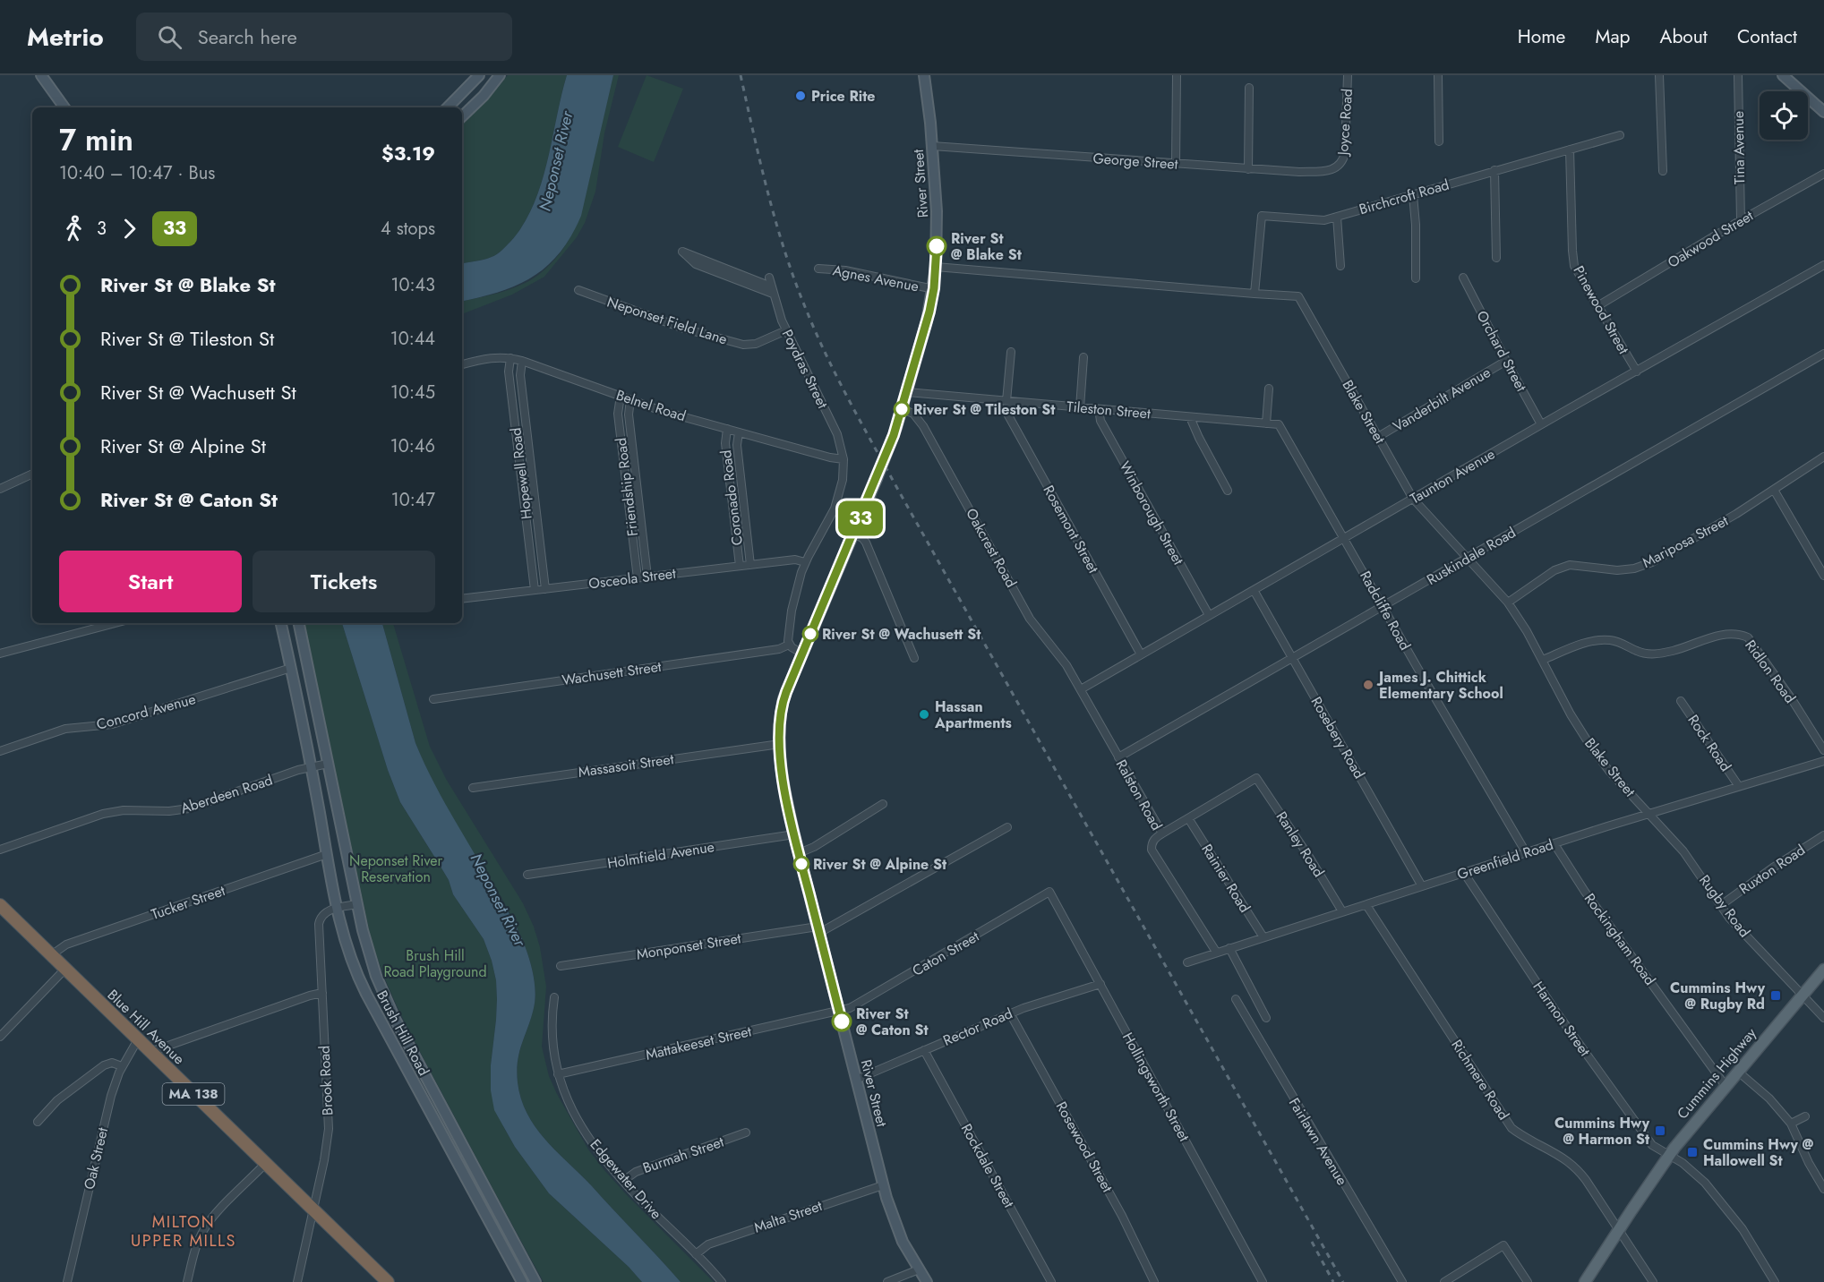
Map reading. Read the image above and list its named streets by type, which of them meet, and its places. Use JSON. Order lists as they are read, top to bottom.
{
  "streets": {
    "highway": ["Blue Hill Avenue", "MA 138"],
    "main road": ["River Street", "Brush Hill Road", "Cummins Highway"],
    "street": [
      "Joyce Road",
      "Tina Avenue",
      "George Street",
      "Birchcroft Road",
      "Oakwood Street",
      "Agnes Avenue",
      "Pinewood Street",
      "Neponset Field Lane",
      "Orchard Street",
      "Poydras Street",
      "Vanderbilt Avenue",
      "Belnel Road",
      "Tileston Street",
      "Blake Street",
      "Hopewell Road",
      "Taunton Avenue",
      "Friendship Road",
      "Coronado Road",
      "Winborough Street",
      "Rosemont Street",
      "Mariposa Street",
      "Oakcrest Road",
      "Ruskindale Road",
      "Osceola Street",
      "Radcliffe Road",
      "Ridlon Road",
      "Wachusett Street",
      "Concord Avenue",
      "Rosebery Road",
      "Rock Road",
      "Massasoit Street",
      "Aberdeen Road",
      "Ralston Road",
      "Ranley Road",
      "Holmfield Avenue",
      "Greenfield Road",
      "Ruxton Road",
      "Rainier Road",
      "Tucker Street",
      "Rugby Road",
      "Rockingham Road",
      "Monponset Street",
      "Caton Street",
      "Harmon Street",
      "Rector Road",
      "Mattakeeset Street",
      "Richmere Road",
      "Brook Road",
      "Hollingsworth Street",
      "Fairlawn Avenue",
      "Rosewood Street",
      "Burmah Street",
      "Oak Street",
      "Rockdale Street",
      "Edgewater Drive",
      "Malta Street"
    ]
  },
  "crossings": [
    ["Joyce Road", "George Street"],
    ["Tina Avenue", "Oakwood Street"],
    ["George Street", "River Street"],
    ["River Street", "Agnes Avenue"],
    ["River Street", "Tileston Street"],
    ["River Street", "Blake Street"],
    ["River Street", "Oakcrest Road"],
    ["River Street", "Massasoit Street"],
    ["River Street", "Holmfield Avenue"],
    ["River Street", "Monponset Street"],
    ["River Street", "Caton Street"],
    ["River Street", "Rector Road"],
    ["River Street", "Mattakeeset Street"],
    ["River Street", "Malta Street"],
    ["Birchcroft Road", "Pinewood Street"],
    ["Birchcroft Road", "Blake Street"],
    ["Oakwood Street", "Pinewood Street"],
    ["Pinewood Street", "Taunton Avenue"],
    ["Neponset Field Lane", "Poydras Street"],
    ["Orchard Street", "Vanderbilt Avenue"],
    ["Orchard Street", "Taunton Avenue"],
    ["Poydras Street", "Belnel Road"],
    ["Vanderbilt Avenue", "Blake Street"],
    ["Belnel Road", "Hopewell Road"],
    ["Belnel Road", "Friendship Road"],
    ["Belnel Road", "Coronado Road"],
    ["Tileston Street", "Winborough Street"],
    ["Tileston Street", "Rosemont Street"],
    ["Tileston Street", "Radcliffe Road"],
    ["Blake Street", "Taunton Avenue"],
    ["Blake Street", "Mariposa Street"],
    ["Blake Street", "Ruskindale Road"],
    ["Blake Street", "Ridlon Road"],
    ["Blake Street", "Greenfield Road"],
    ["Blake Street", "Rugby Road"],
    ["Hopewell Road", "Osceola Street"],
    ["Taunton Avenue", "Winborough Street"],
    ["Taunton Avenue", "Rosemont Street"],
    ["Taunton Avenue", "Oakcrest Road"],
    ["Taunton Avenue", "Radcliffe Road"],
    ["Taunton Avenue", "Rosebery Road"],
    ["Taunton Avenue", "Ralston Road"],
    ["Friendship Road", "Osceola Street"],
    ["Coronado Road", "Osceola Street"],
    ["Oakcrest Road", "Ralston Road"],
    ["Ruskindale Road", "Radcliffe Road"],
    ["Ruskindale Road", "Rosebery Road"],
    ["Ruskindale Road", "Ralston Road"],
    ["Radcliffe Road", "Greenfield Road"],
    ["Concord Avenue", "Brush Hill Road"],
    ["Rosebery Road", "Greenfield Road"],
    ["Rock Road", "Greenfield Road"],
    ["Aberdeen Road", "Brush Hill Road"],
    ["Ralston Road", "Greenfield Road"],
    ["Ranley Road", "Greenfield Road"],
    ["Ranley Road", "Rainier Road"],
    ["Greenfield Road", "Rainier Road"],
    ["Greenfield Road", "Rugby Road"],
    ["Greenfield Road", "Rockingham Road"],
    ["Greenfield Road", "Harmon Street"],
    ["Greenfield Road", "Richmere Road"],
    ["Ruxton Road", "Rugby Road"],
    ["Tucker Street", "Blue Hill Avenue"],
    ["Tucker Street", "Brush Hill Road"],
    ["Rugby Road", "Cummins Highway"],
    ["Rockingham Road", "Cummins Highway"],
    ["Caton Street", "Mattakeeset Street"],
    ["Caton Street", "Hollingsworth Street"],
    ["Harmon Street", "Cummins Highway"],
    ["Blue Hill Avenue", "Brook Road"],
    ["Blue Hill Avenue", "Oak Street"],
    ["Rector Road", "Hollingsworth Street"],
    ["Rector Road", "Rosewood Street"],
    ["Rector Road", "Rockdale Street"],
    ["Brush Hill Road", "Brook Road"],
    ["Mattakeeset Street", "Edgewater Drive"],
    ["Cummins Highway", "Richmere Road"],
    ["Burmah Street", "Edgewater Drive"],
    ["Edgewater Drive", "Malta Street"]
  ],
  "districts": ["MILTON UPPER MILLS"],
  "water": ["Neponset River"],
  "parks": ["Neponset River Reservation", "Brush Hill Road Playground"],
  "places": {
    "other": [
      "Price Rite",
      "River St @ Blake St",
      "River St @ Tileston St",
      "River St @ Wachusett St",
      "James J. Chittick Elementary School",
      "Hassan Apartments",
      "River St @ Alpine St",
      "River St @ Caton St"
    ],
    "transit": ["Cummins Hwy @ Rugby Rd", "Cummins Hwy @ Harmon St", "Cummins Hwy @ Hallowell St"]
  },
  "lines": ["bus line 33"],
  "page": {
    "header": "Metrio",
    "search": "Search here",
    "nav": [
      "Home",
      "Map",
      "About",
      "Contact"
    ],
    "on_map": "33",
    "heading": ["7 min", "10:40 – 10:47 · Bus", "$3.19"],
    "legs": ["3", "33", "4 stops"],
    "list": [
      {
        "name": "River St @ Blake St",
        "value": "10:43"
      },
      {
        "name": "River St @ Tileston St",
        "value": "10:44"
      },
      {
        "name": "River St @ Wachusett St",
        "value": "10:45"
      },
      {
        "name": "River St @ Alpine St",
        "value": "10:46"
      },
      {
        "name": "River St @ Caton St",
        "value": "10:47"
      }
    ],
    "buttons": ["Start", "Tickets"]
  }
}
